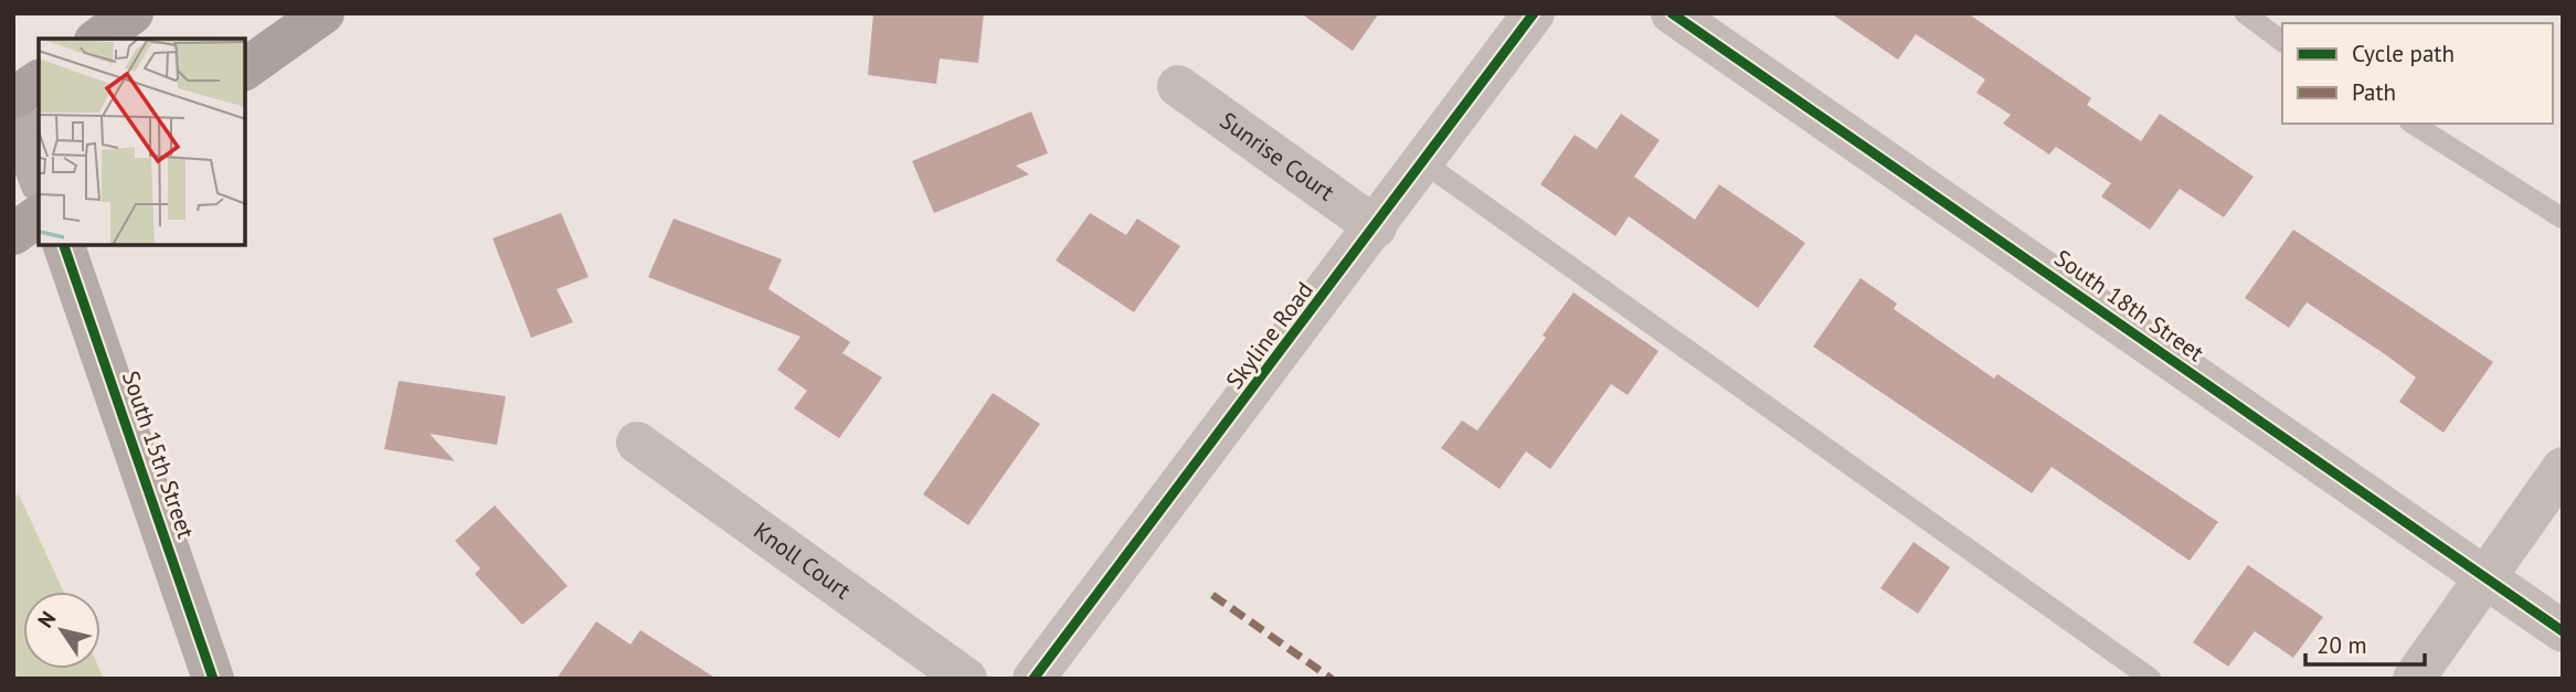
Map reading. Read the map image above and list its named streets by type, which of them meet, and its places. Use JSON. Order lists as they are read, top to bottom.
{
  "streets": {
    "main road": ["South 15th Street"],
    "street": [
      "Sunrise Court",
      "South 18th Street",
      "Skyline Road",
      "Knoll Court"
    ]
  },
  "crossings": [
    ["Sunrise Court", "Skyline Road"]
  ],
  "legend": ["Cycle path", "Path"],
  "scale_bar": "20 m",
  "north": "top left"
}
